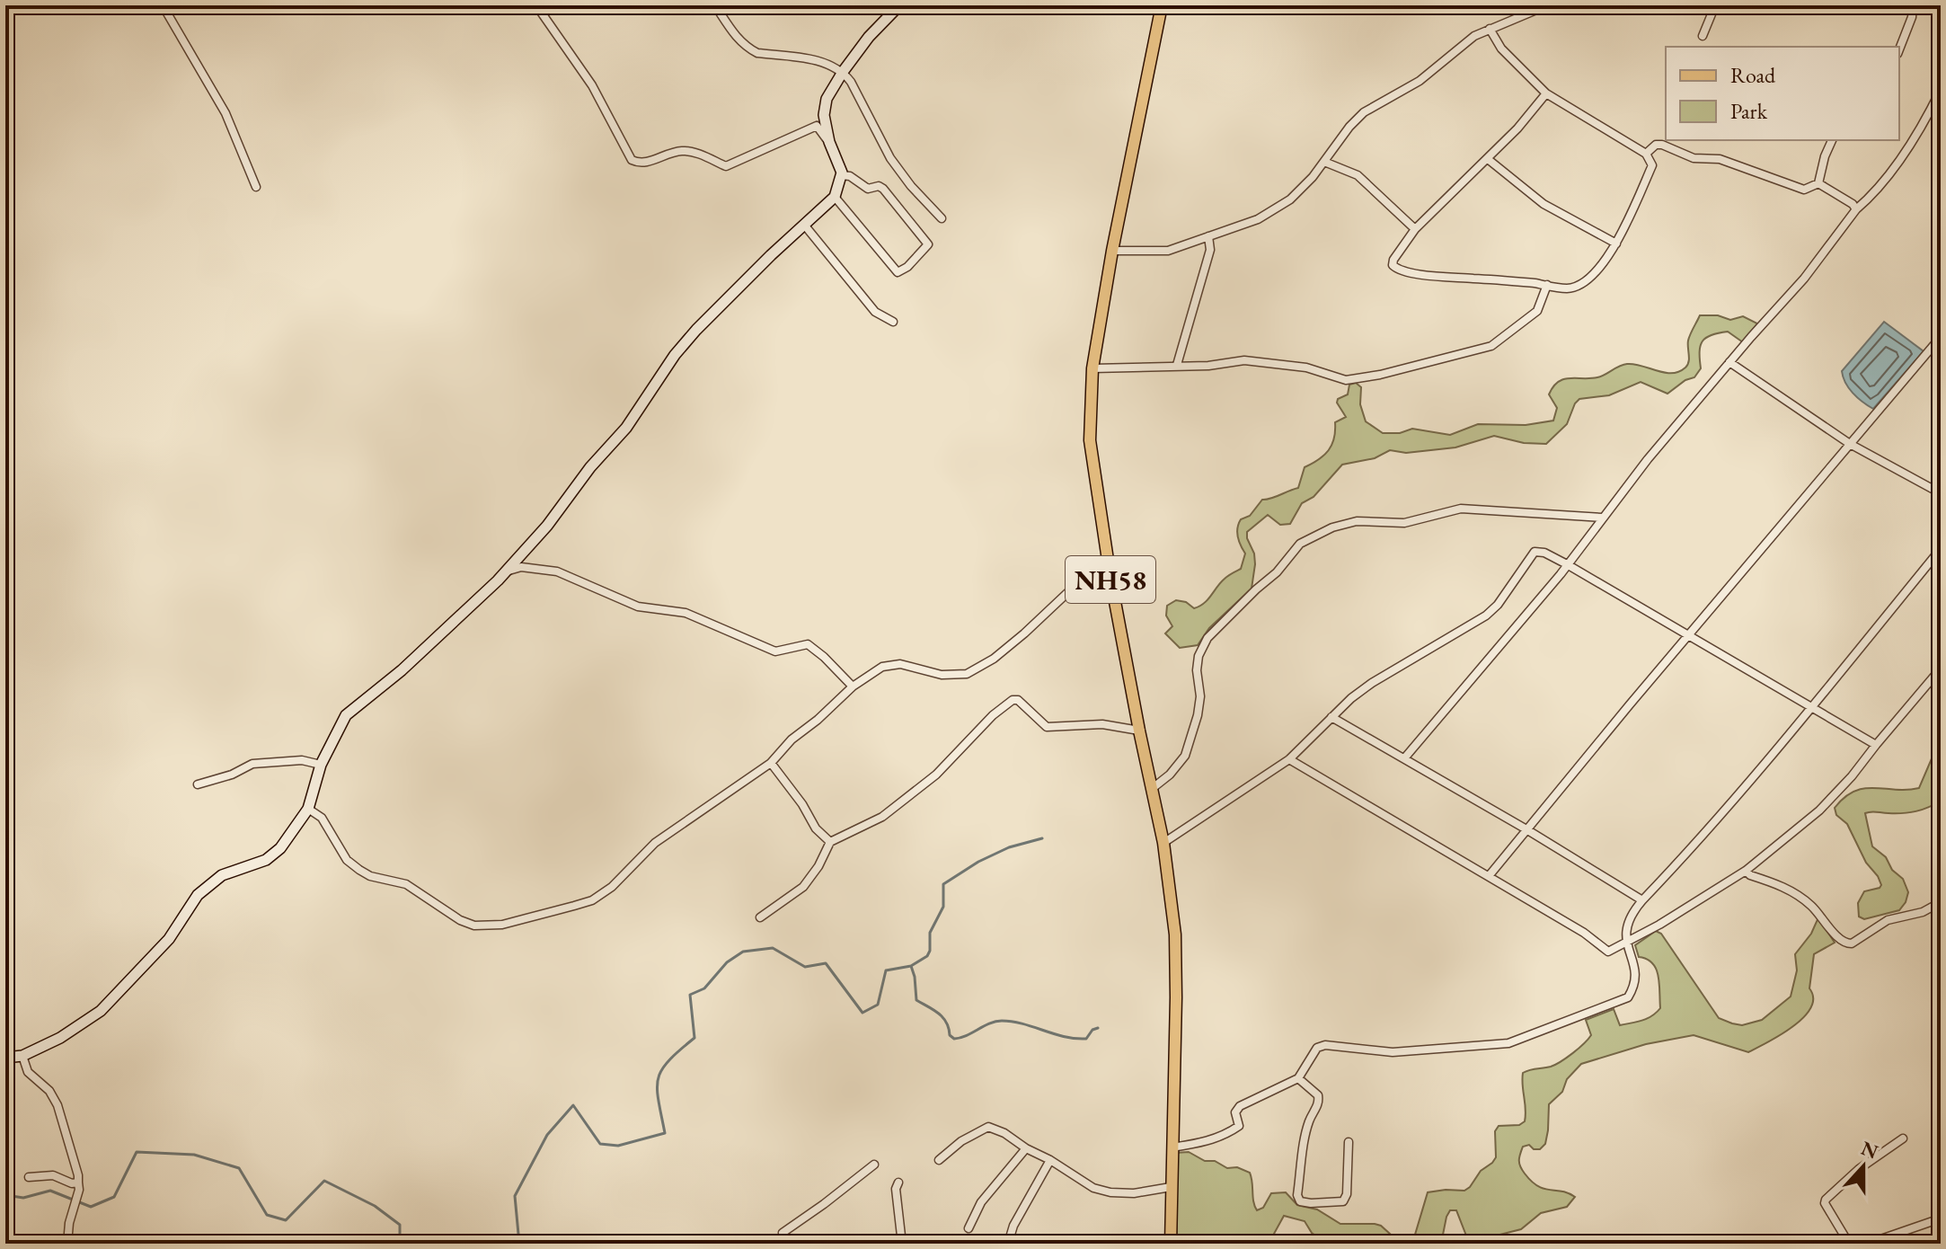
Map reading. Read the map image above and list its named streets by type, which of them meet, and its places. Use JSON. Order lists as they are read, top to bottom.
{
  "streets": {
    "main road": ["NH58"]
  },
  "legend": ["Road", "Park"],
  "north": "top"
}
